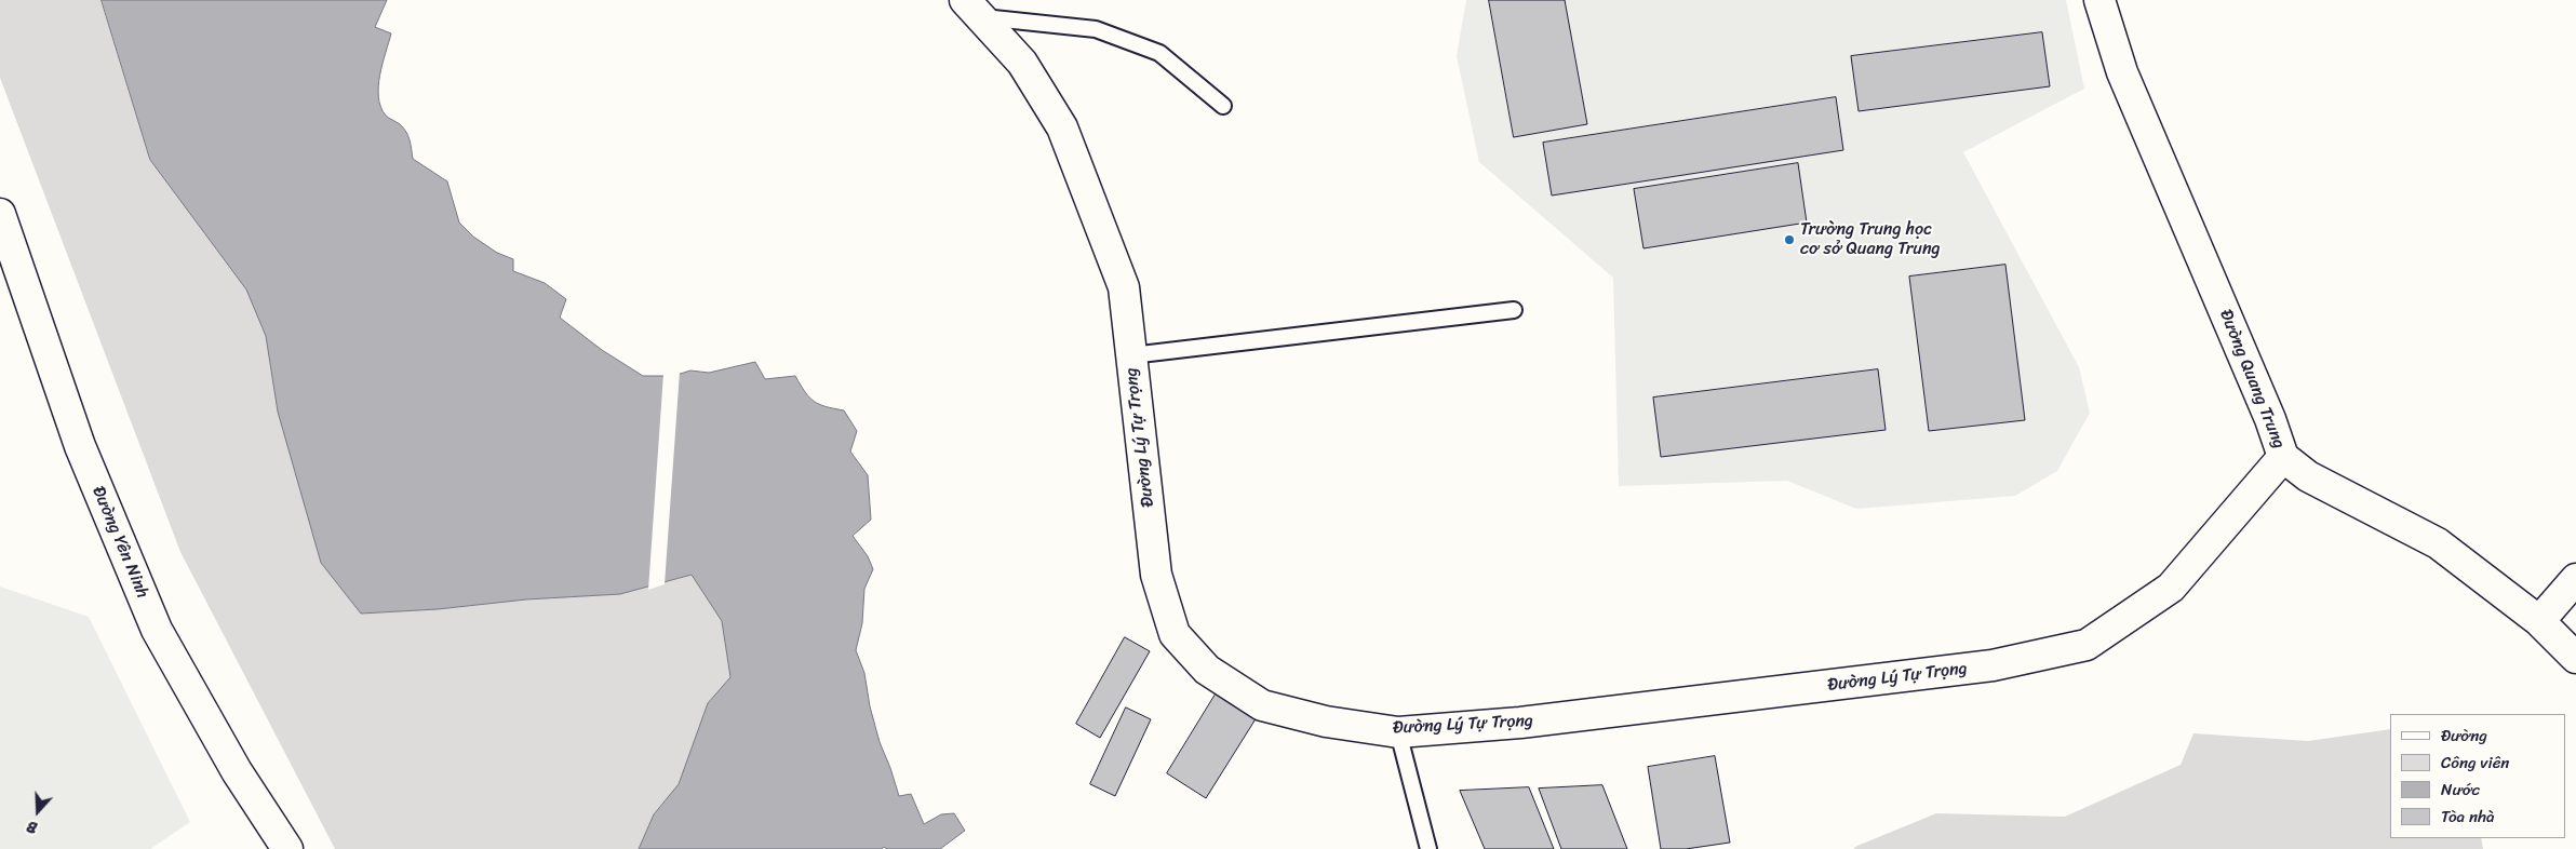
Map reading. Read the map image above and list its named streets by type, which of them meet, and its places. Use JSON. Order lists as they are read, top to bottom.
{
  "streets": {
    "street": ["Đường Quang Trung", "Đường Lý Tự Trọng", "Đường Yên Ninh"]
  },
  "crossings": [
    ["Đường Quang Trung", "Đường Lý Tự Trọng"]
  ],
  "places": ["Trường Trung học cơ sở Quang Trung"],
  "legend": [
    "Đường",
    "Công viên",
    "Nước",
    "Tòa nhà"
  ],
  "north": "bottom"
}
